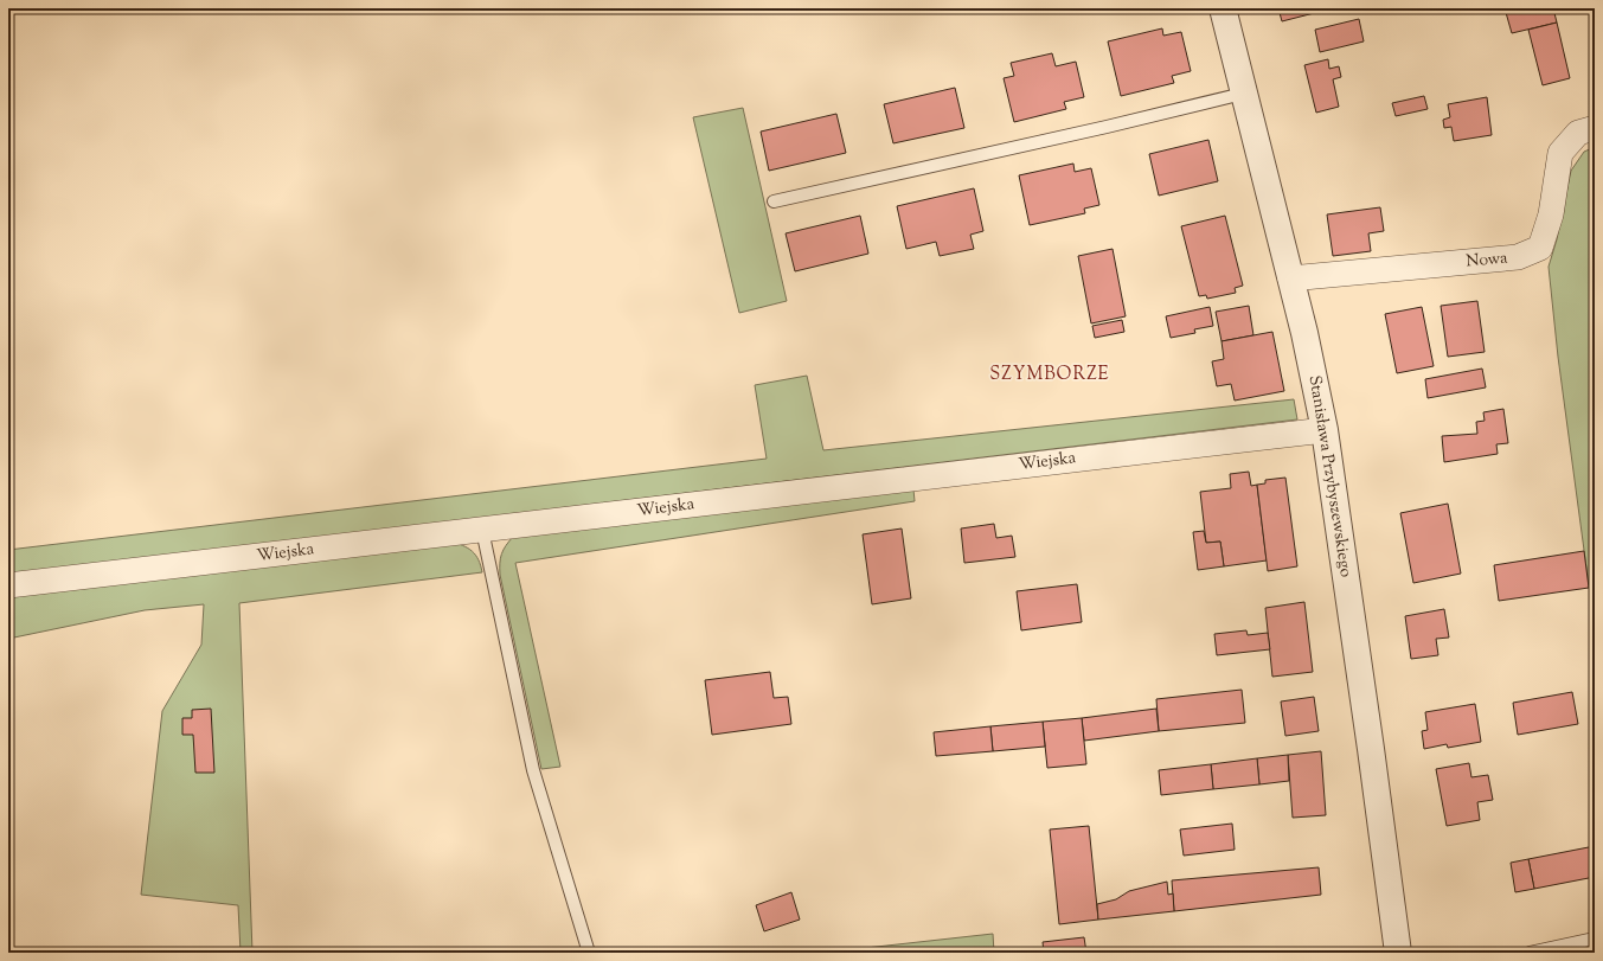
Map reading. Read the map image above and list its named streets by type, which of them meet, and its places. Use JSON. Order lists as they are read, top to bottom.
{
  "streets": {
    "street": ["Nowa", "Wiejska", "Stanisława Przybyszewskiego"]
  },
  "crossings": [
    ["Nowa", "Stanisława Przybyszewskiego"],
    ["Wiejska", "Stanisława Przybyszewskiego"]
  ],
  "districts": ["SZYMBORZE"]
}
